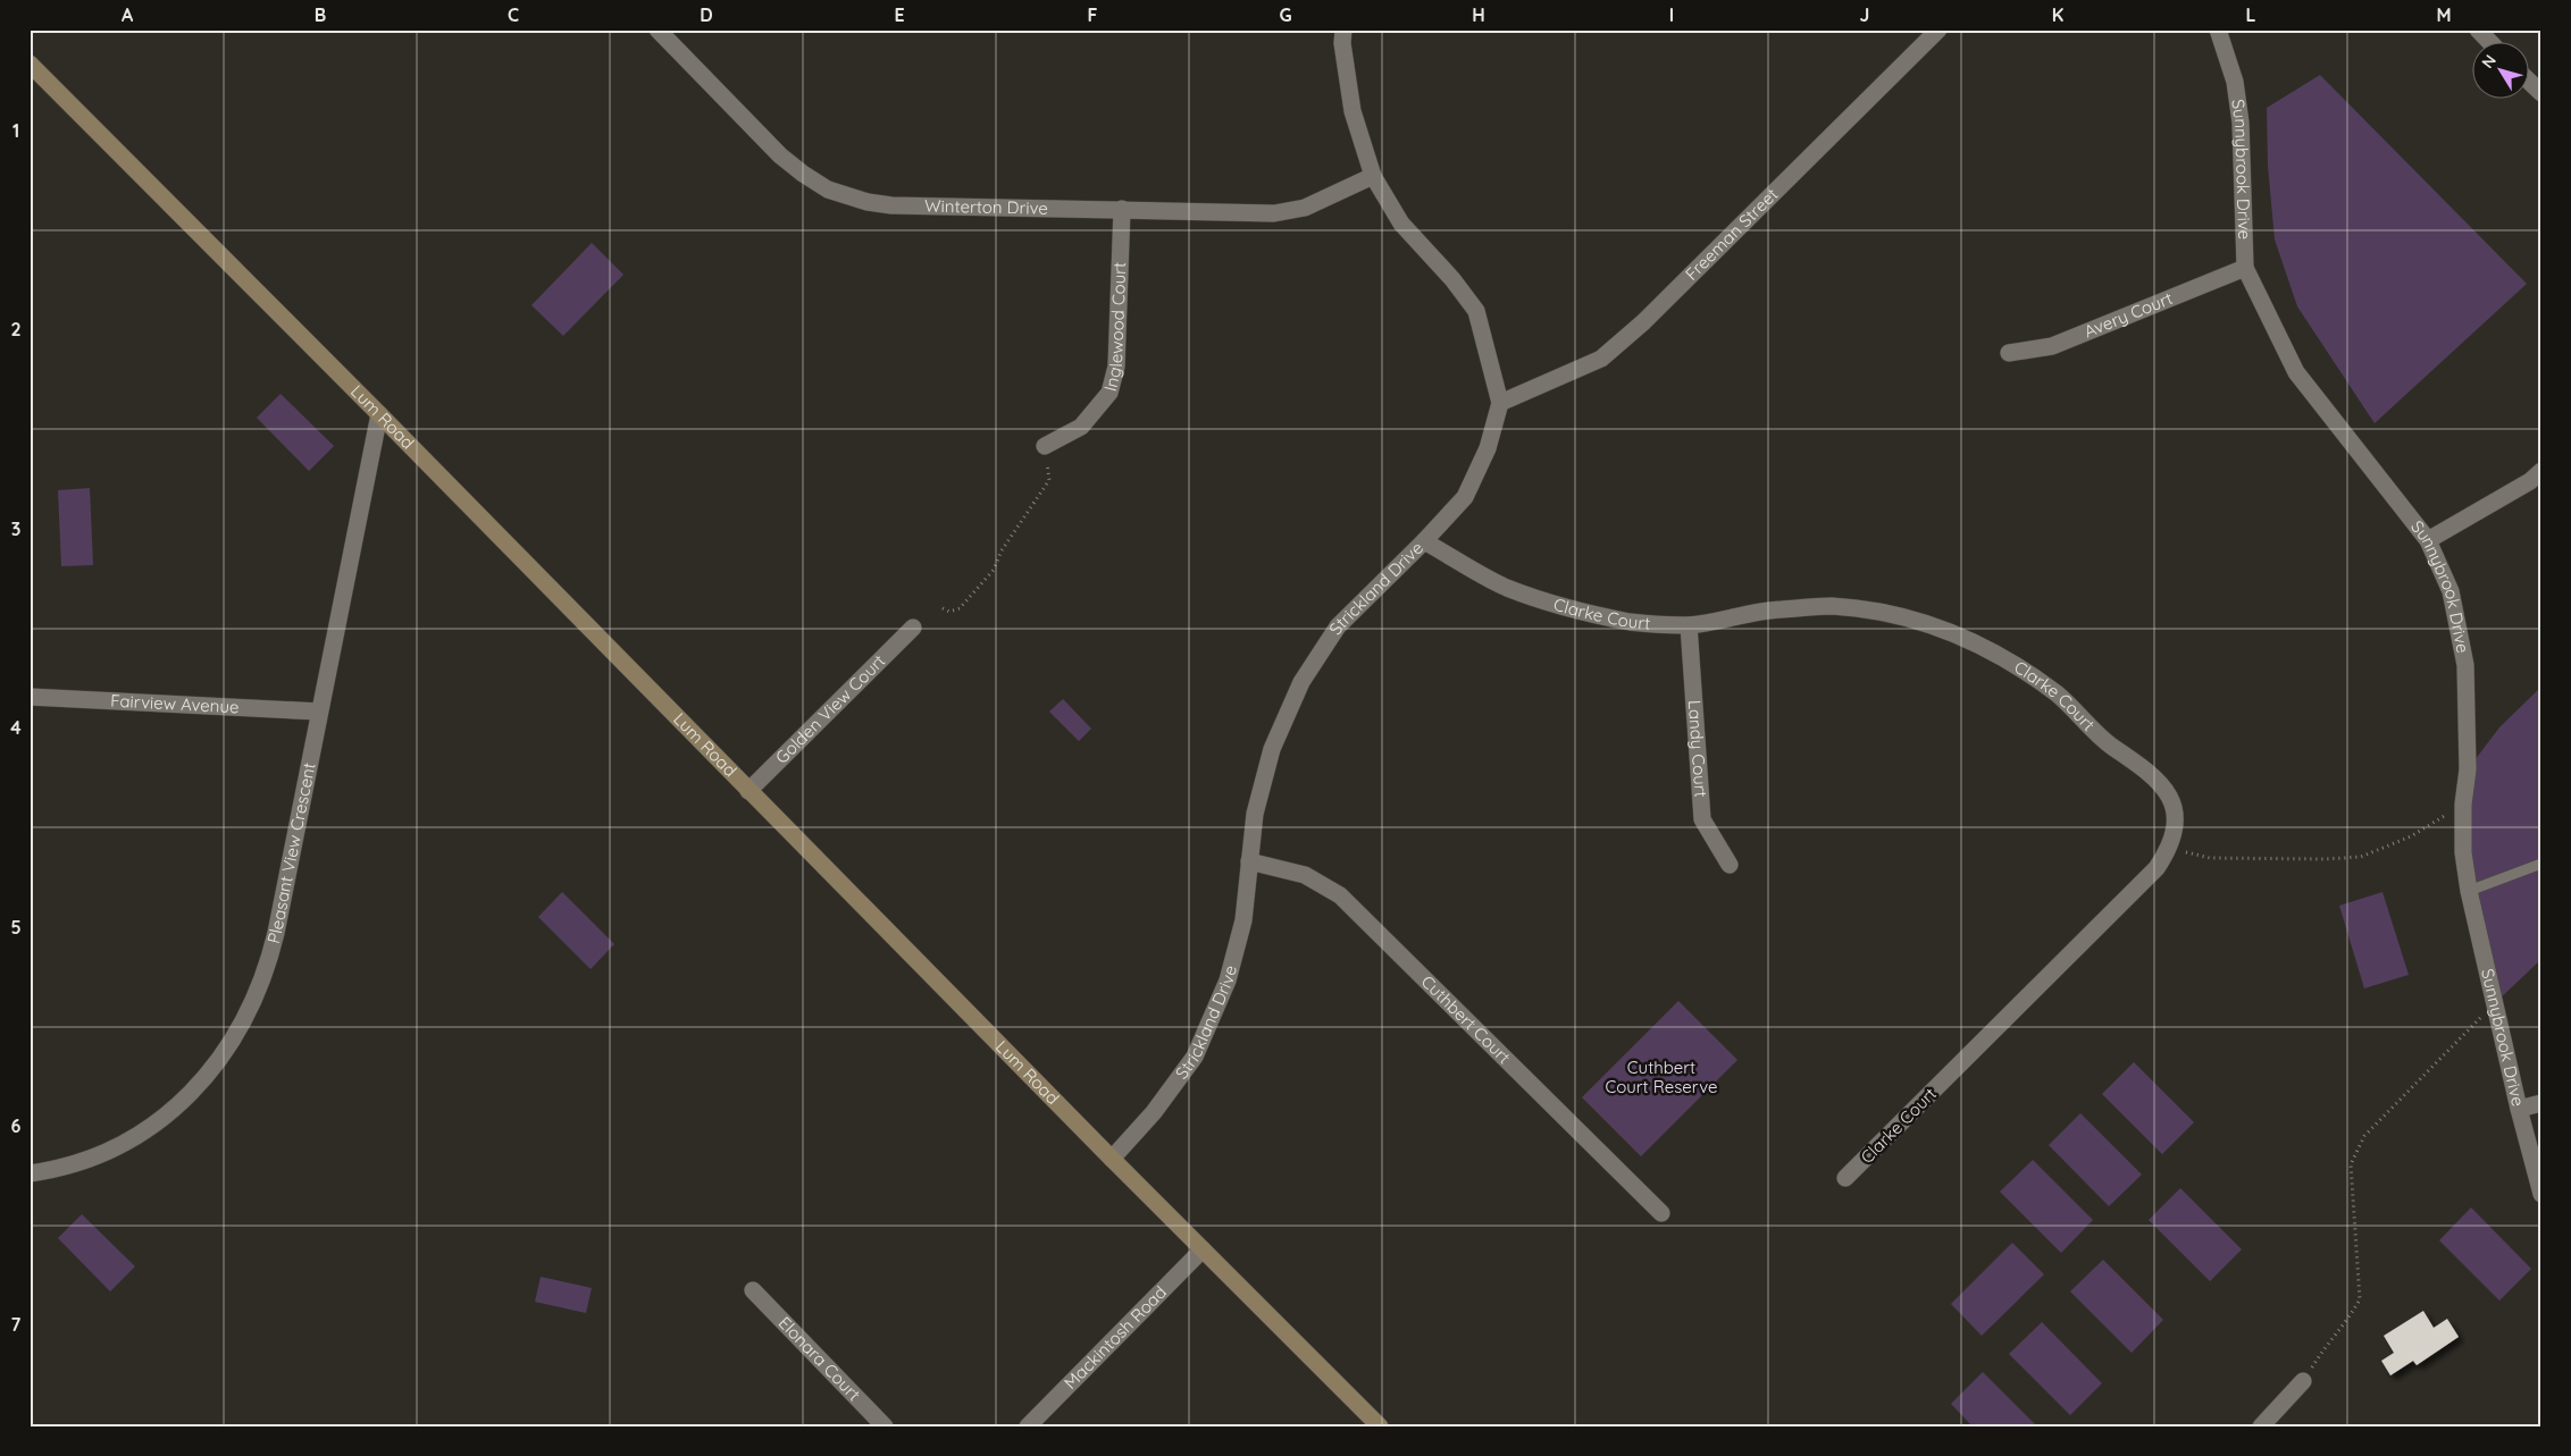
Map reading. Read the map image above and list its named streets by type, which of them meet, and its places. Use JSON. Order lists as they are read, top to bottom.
{
  "streets": {
    "street": [
      "Sunnybrook Drive",
      "Winterton Drive",
      "Freeman Street",
      "Avery Court",
      "Inglewood Court",
      "Lum Road",
      "Strickland Drive",
      "Clarke Court",
      "Fairview Avenue",
      "Golden View Court",
      "Landy Court",
      "Pleasant View Crescent",
      "Cuthbert Court",
      "Mackintosh Road",
      "Elonara Court"
    ]
  },
  "crossings": [
    ["Sunnybrook Drive", "Avery Court"],
    ["Winterton Drive", "Inglewood Court"],
    ["Winterton Drive", "Strickland Drive"],
    ["Freeman Street", "Strickland Drive"],
    ["Lum Road", "Strickland Drive"],
    ["Lum Road", "Golden View Court"],
    ["Lum Road", "Pleasant View Crescent"],
    ["Lum Road", "Mackintosh Road"],
    ["Strickland Drive", "Clarke Court"],
    ["Strickland Drive", "Cuthbert Court"],
    ["Clarke Court", "Landy Court"],
    ["Fairview Avenue", "Pleasant View Crescent"]
  ],
  "parks": ["Cuthbert Court Reserve"],
  "north": "top left",
  "grid": {
    "columns": [
      "A",
      "B",
      "C",
      "D",
      "E",
      "F",
      "G",
      "H",
      "I",
      "J",
      "K",
      "L",
      "M"
    ],
    "rows": [
      "1",
      "2",
      "3",
      "4",
      "5",
      "6",
      "7"
    ]
  }
}
